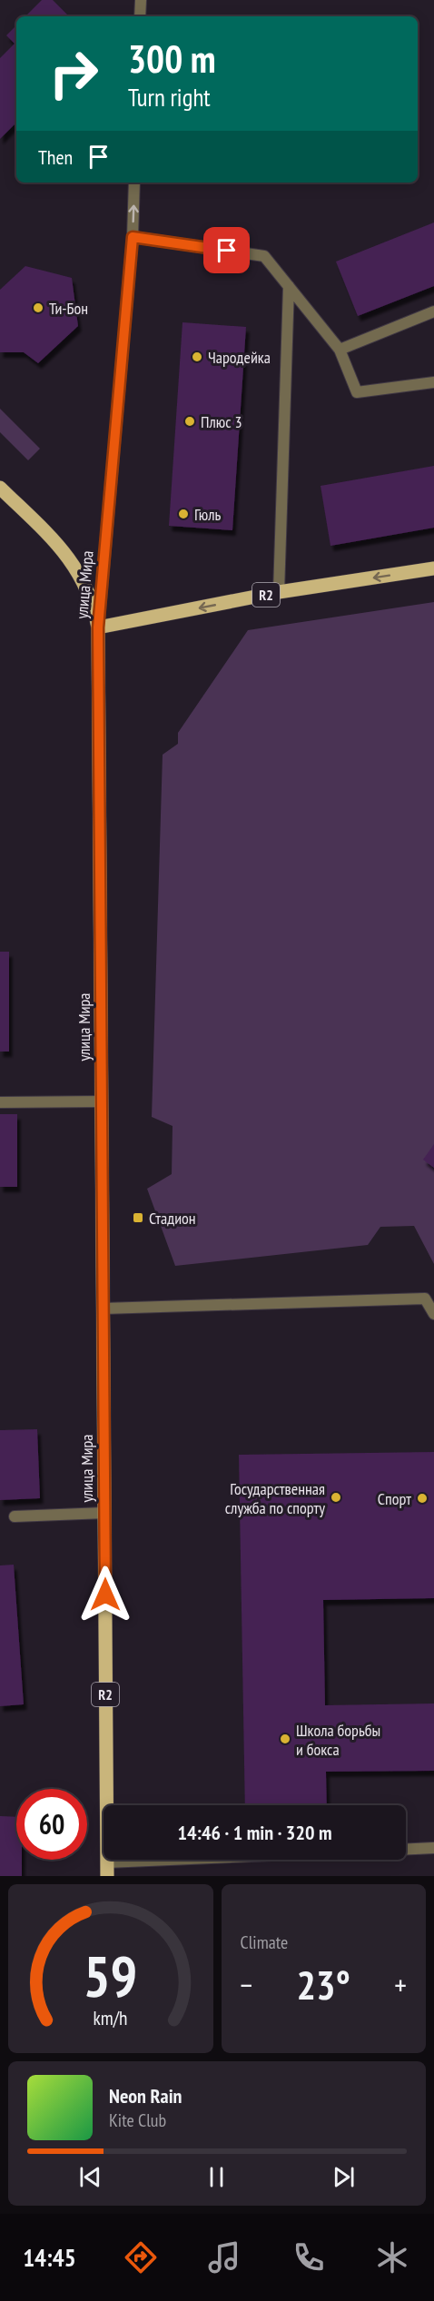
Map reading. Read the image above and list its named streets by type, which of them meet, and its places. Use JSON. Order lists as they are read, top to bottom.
{
  "streets": {
    "main road": ["улица Мира", "R2"]
  },
  "crossings": [
    ["улица Мира", "R2"]
  ],
  "places": {
    "other": [
      "Ти-Бон",
      "Чародейка",
      "Плюс 3",
      "Гюль",
      "Государственная служба по спорту",
      "Спорт",
      "Школа борьбы и бокса"
    ],
    "transit": ["Стадион"]
  },
  "page": {
    "turn": ["300 m", "Turn right"],
    "then": "Then",
    "limit": "60",
    "trip": "14:46 · 1 min · 320 m",
    "tile": "Climate",
    "heat": ["−", "23°", "+"],
    "song": ["Neon Rain", "Kite Club"],
    "tabs": "14:45",
    "gauge": ["59", "km/h"]
  }
}
